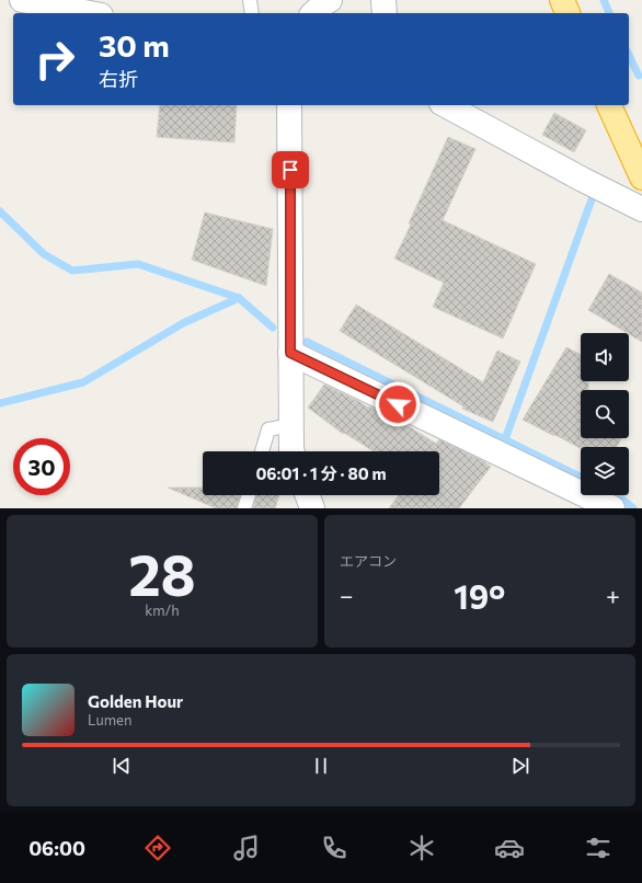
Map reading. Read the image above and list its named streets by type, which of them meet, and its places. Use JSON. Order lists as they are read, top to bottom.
{
  "page": {
    "turn": ["30 m", "右折"],
    "limit": "30",
    "trip": "06:01 · 1 分 · 80 m",
    "tile": [
      ["28", "km/h"],
      "エアコン"
    ],
    "heat": ["−", "19°", "+"],
    "song": ["Golden Hour", "Lumen"],
    "tabs": "06:00"
  }
}
